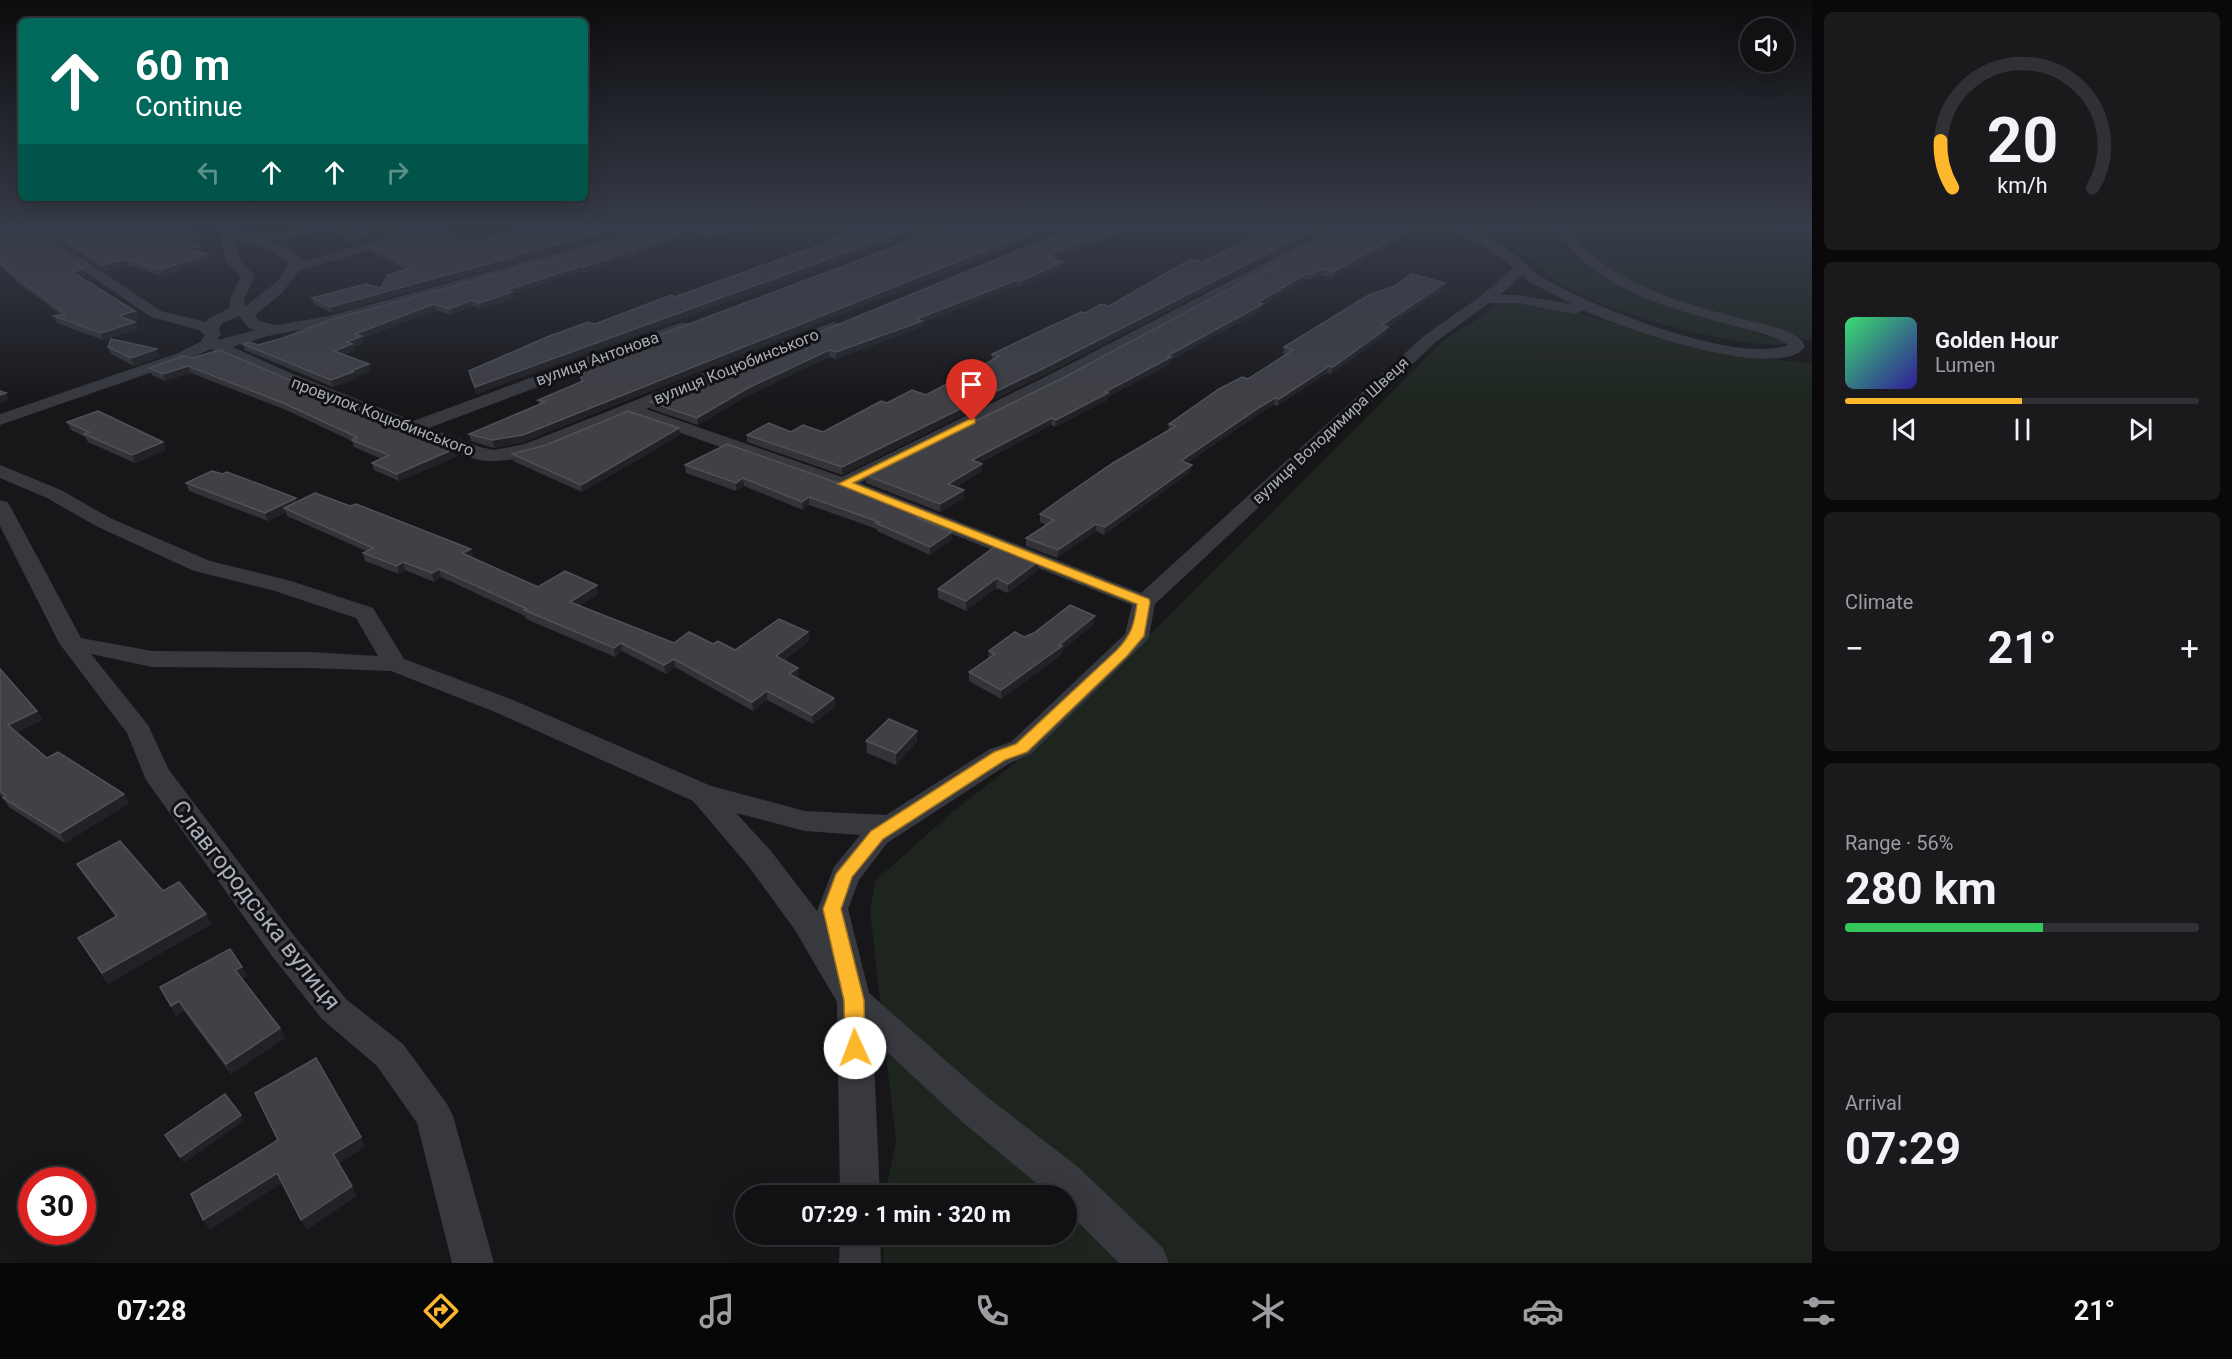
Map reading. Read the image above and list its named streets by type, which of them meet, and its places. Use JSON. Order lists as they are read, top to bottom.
{
  "streets": {
    "street": [
      "вулиця Антонова",
      "вулиця Коцюбинського",
      "провулок Коцюбинського",
      "вулиця Володимира Швеця",
      "Славгородська вулиця"
    ]
  },
  "crossings": [
    ["вулиця Антонова", "провулок Коцюбинського"],
    ["вулиця Коцюбинського", "провулок Коцюбинського"]
  ],
  "page": {
    "turn": ["60 m", "Continue"],
    "song": ["Golden Hour", "Lumen"],
    "tile": [
      "Climate",
      ["Range · 56%", "280 km"],
      ["Arrival", "07:29"]
    ],
    "heat": ["−", "21°", "+"],
    "limit": "30",
    "trip": "07:29 · 1 min · 320 m",
    "tabs": ["07:28", "21°"],
    "gauge": ["20", "km/h"]
  }
}
